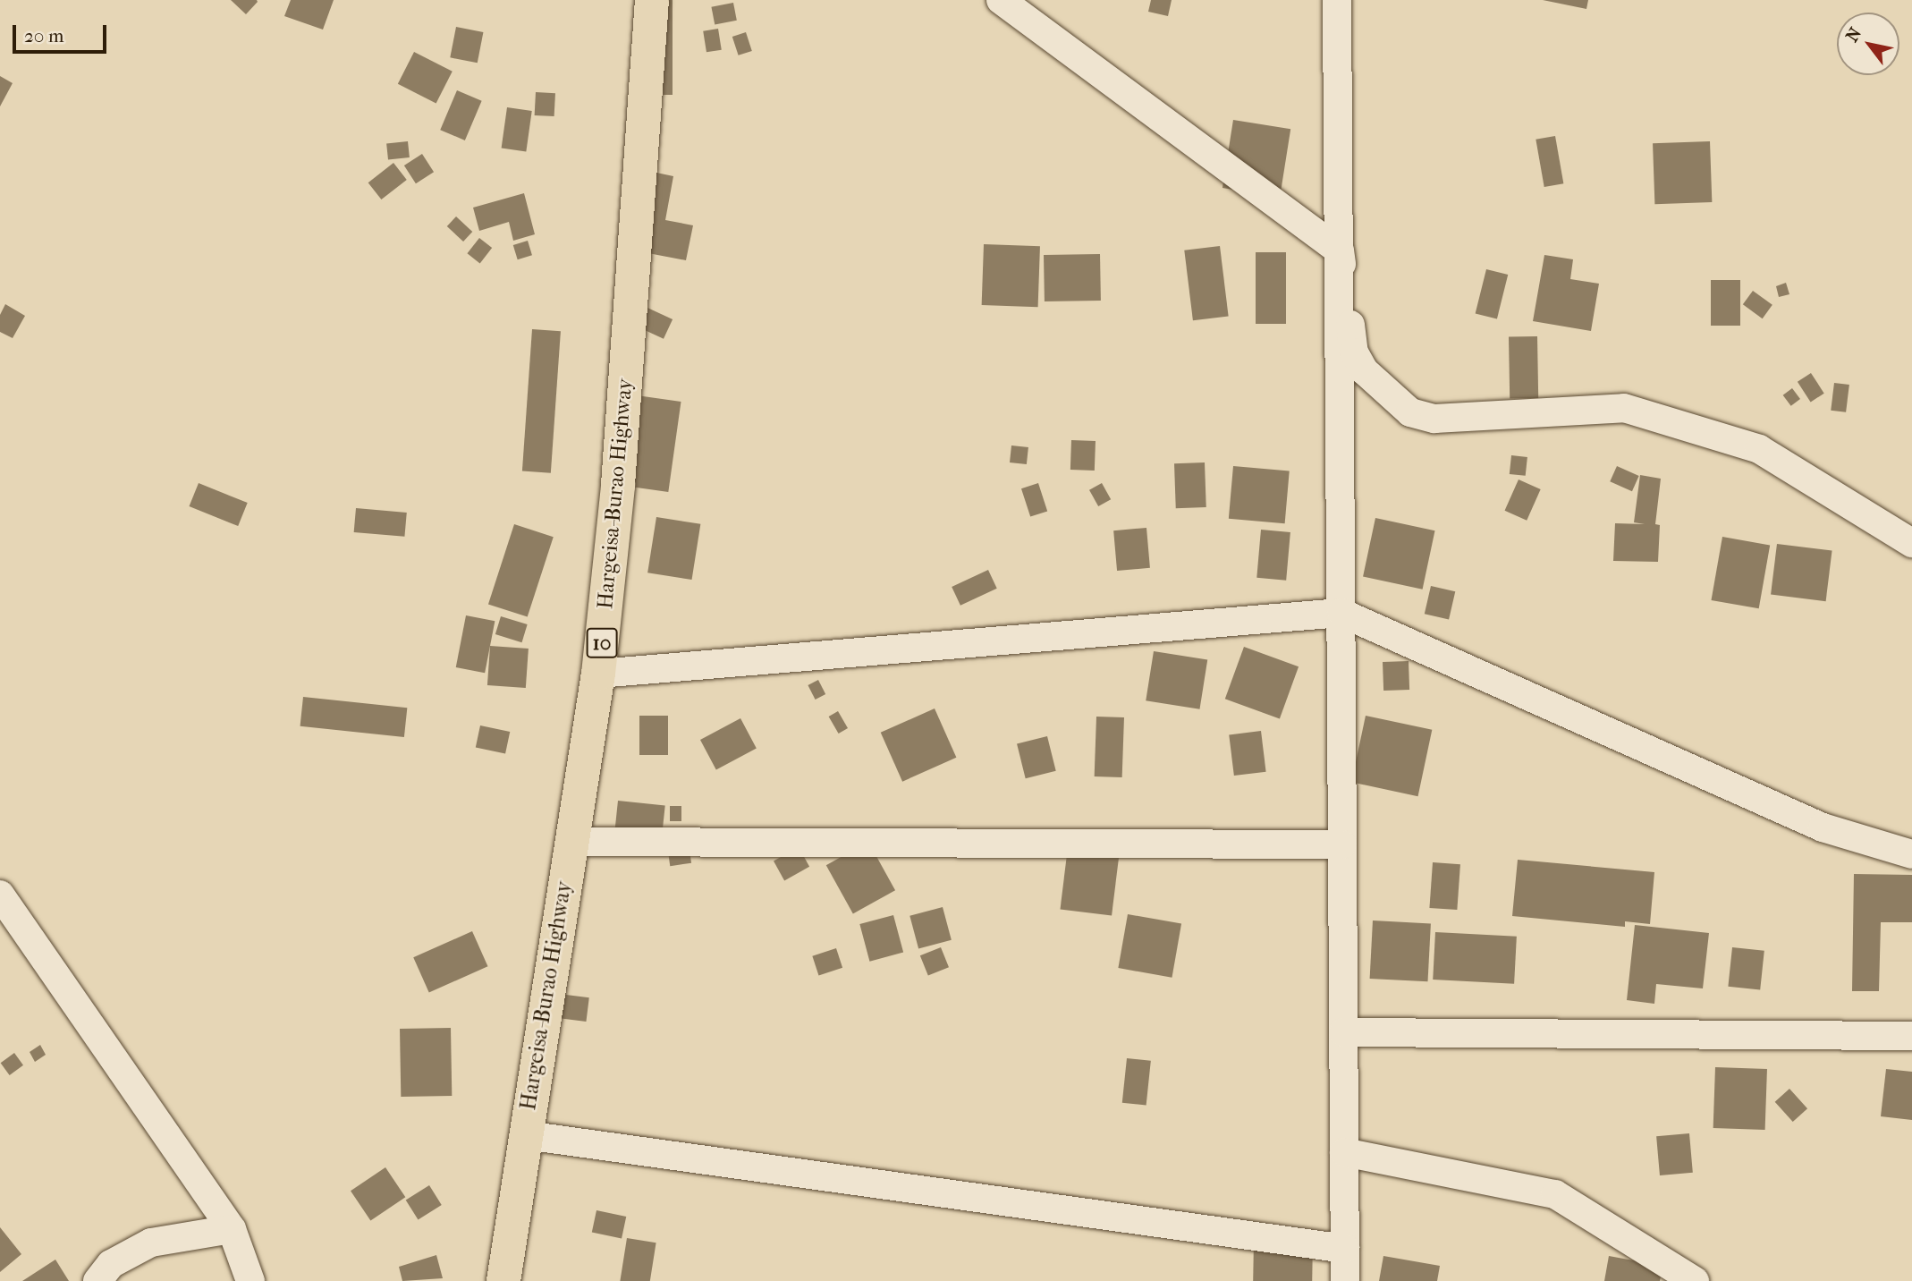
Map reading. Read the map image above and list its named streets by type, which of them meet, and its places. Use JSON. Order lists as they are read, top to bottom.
{
  "streets": {
    "highway": ["Hargeisa-Burao Highway", "10"]
  },
  "scale_bar": "20 m",
  "north": "top left"
}
